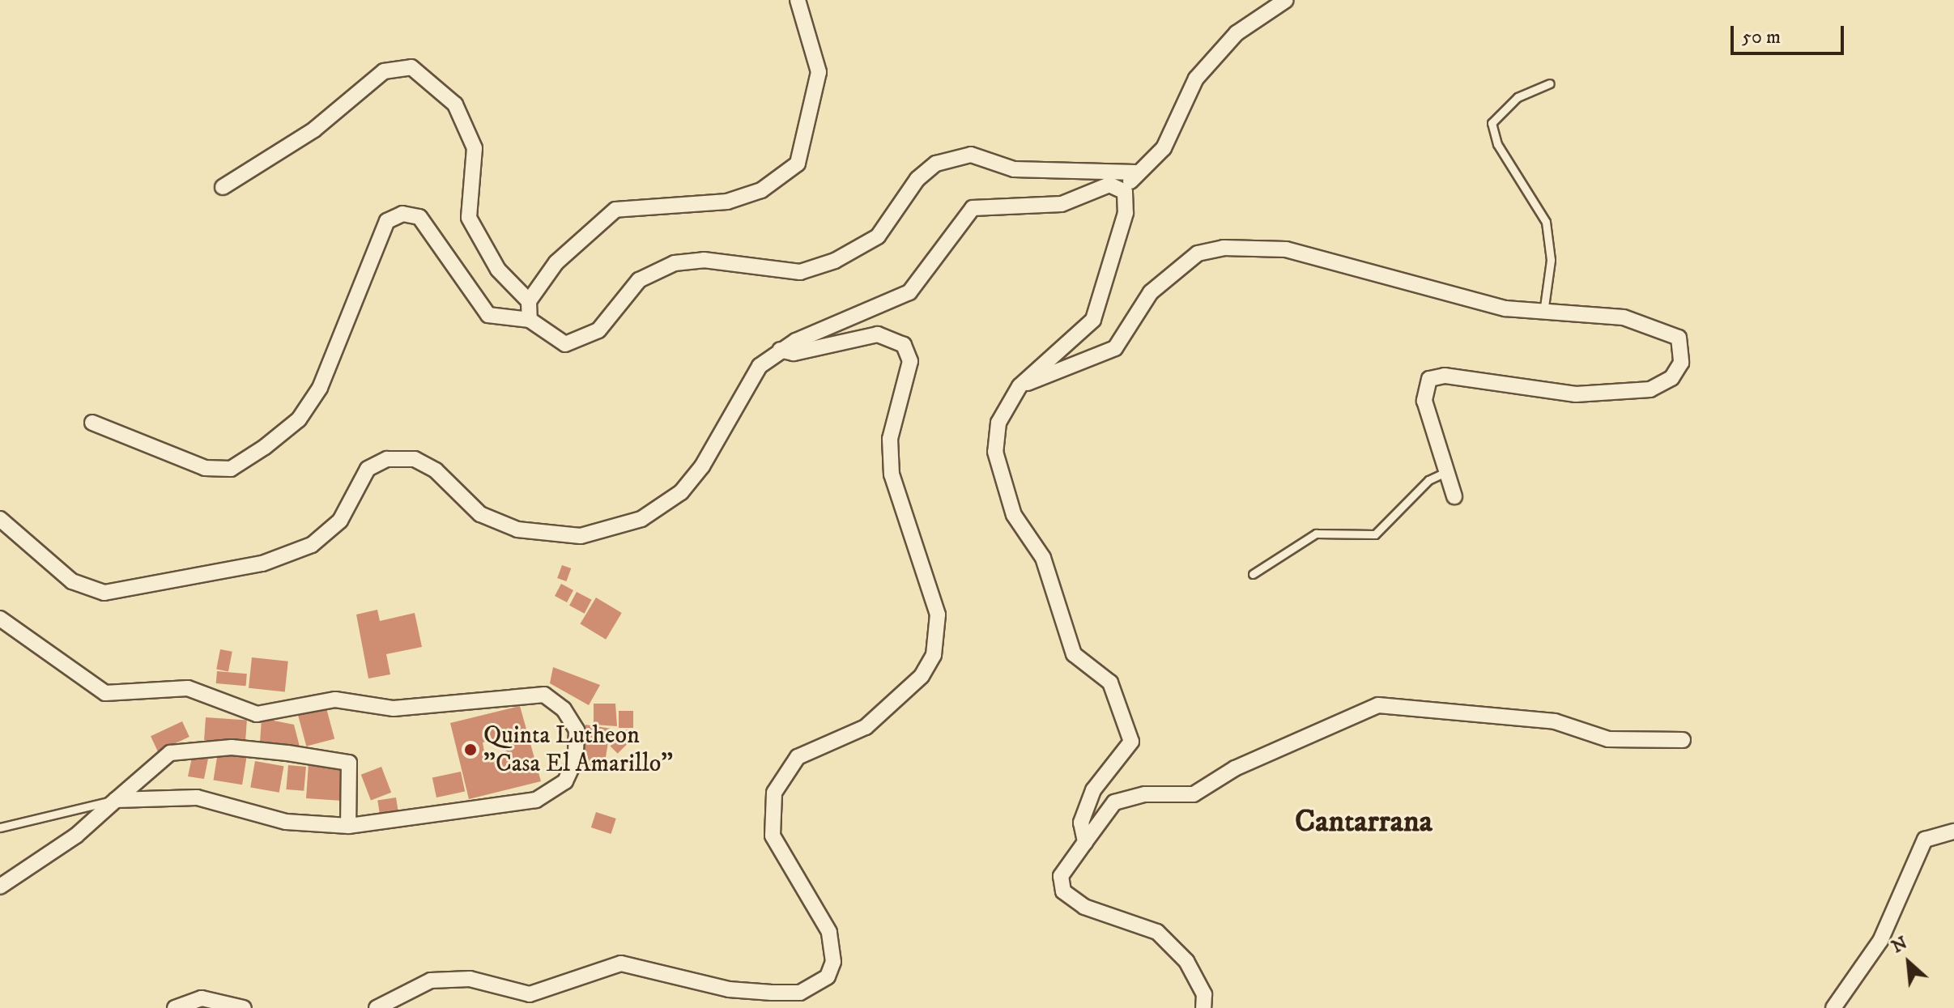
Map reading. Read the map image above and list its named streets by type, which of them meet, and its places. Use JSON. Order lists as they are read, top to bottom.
{
  "districts": ["Cantarrana"],
  "places": ["Quinta Lutheon \"Casa El Amarillo\""],
  "scale_bar": "50 m",
  "north": "top left"
}
